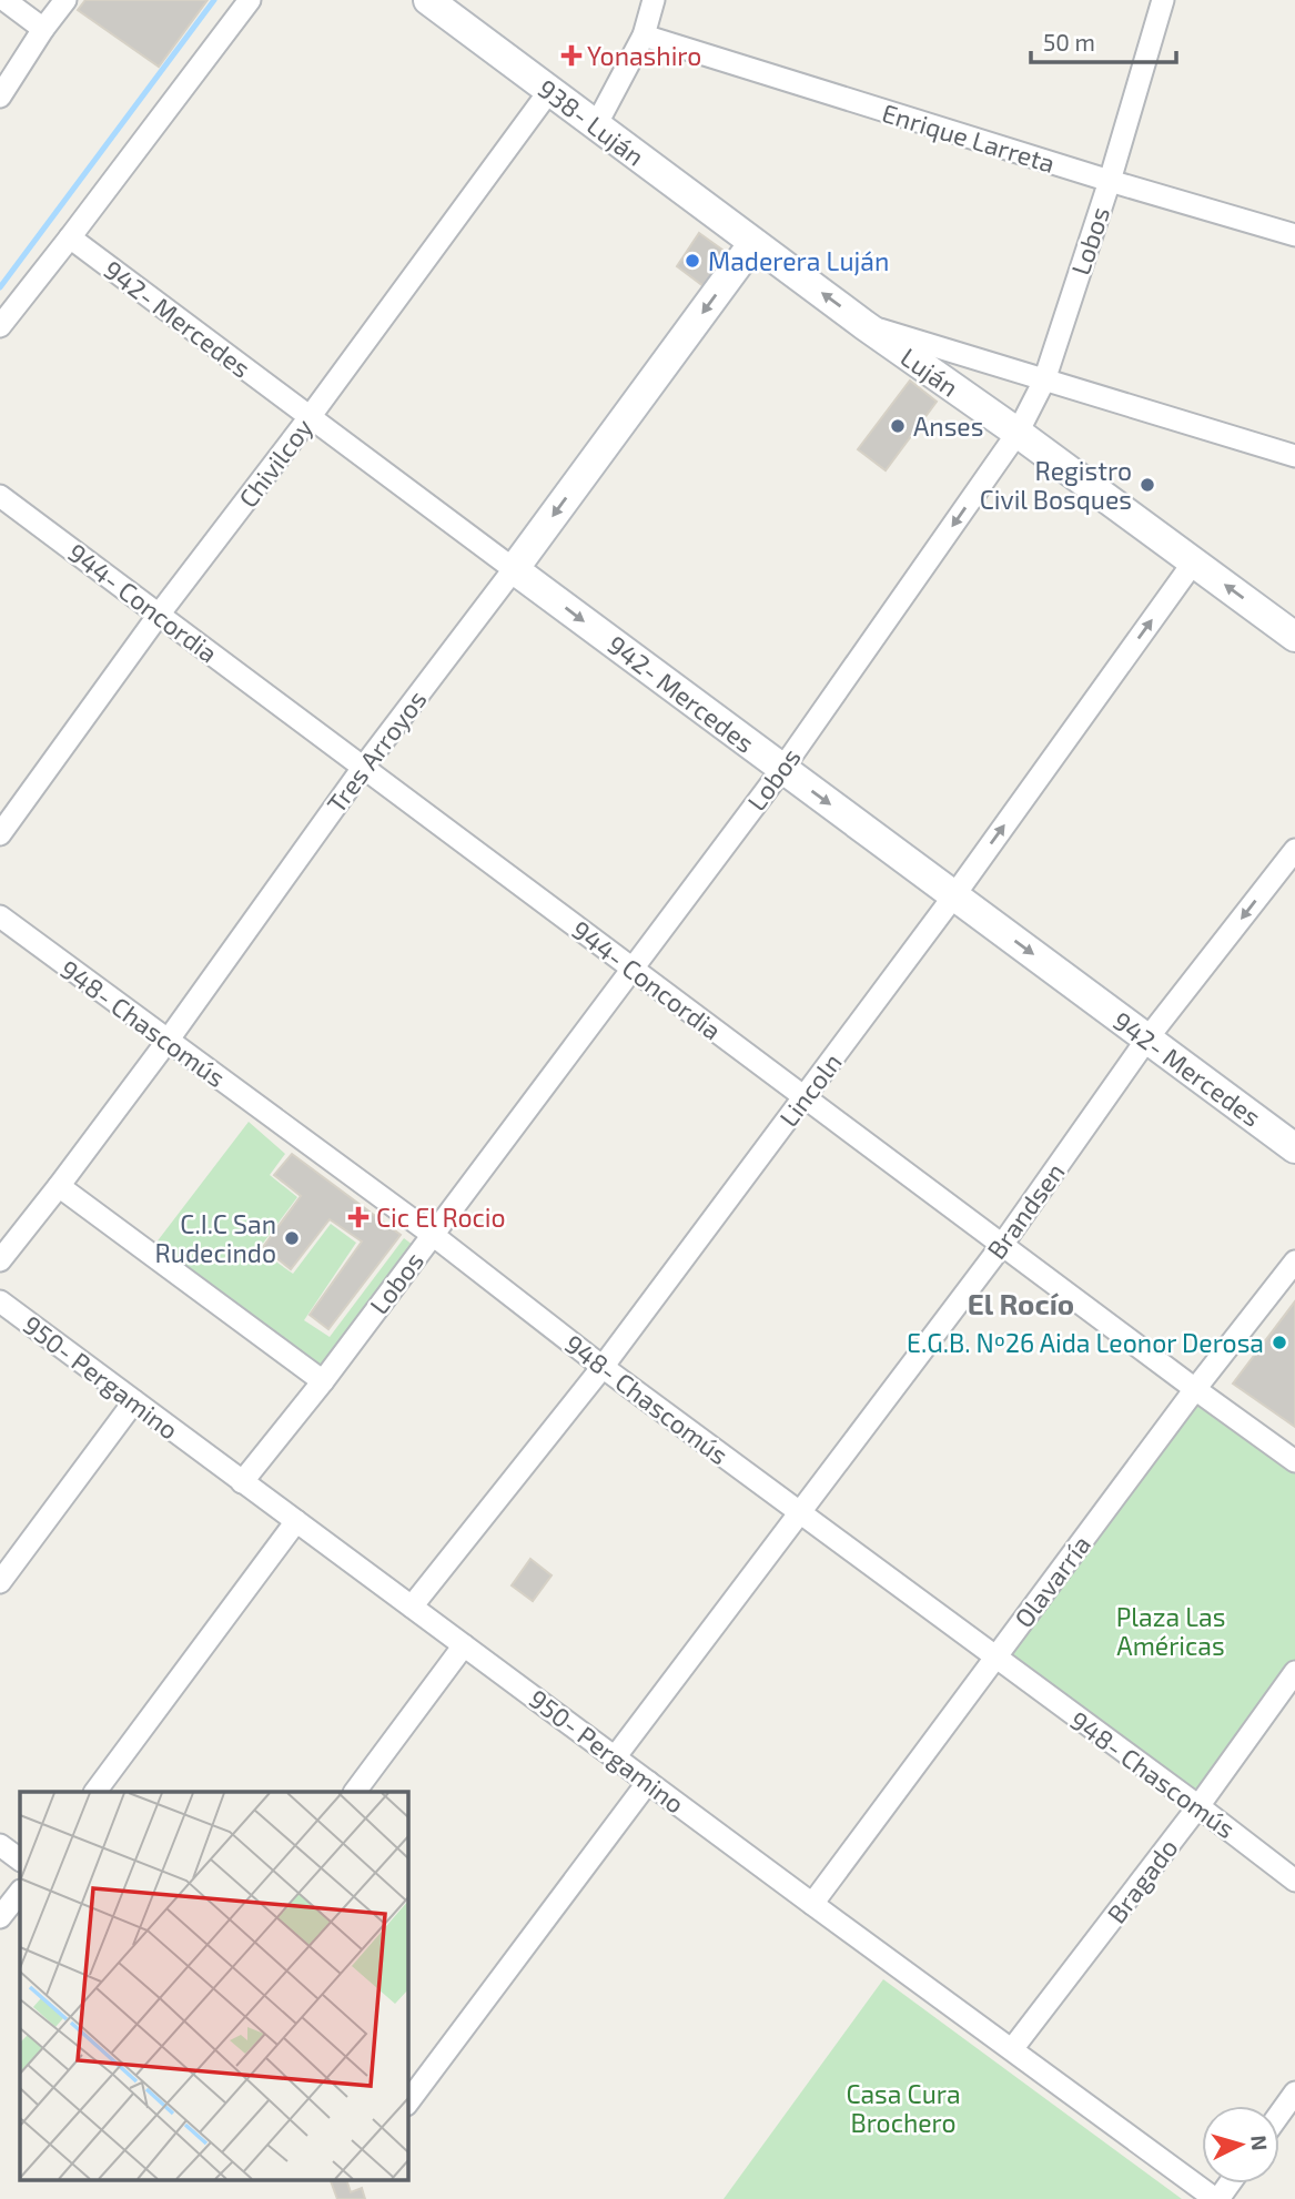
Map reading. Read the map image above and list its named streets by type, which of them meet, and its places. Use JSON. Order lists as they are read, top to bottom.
{
  "streets": {
    "main road": [
      "938- Luján",
      "942- Mercedes",
      "Luján",
      "Tres Arroyos"
    ],
    "street": [
      "Enrique Larreta",
      "Lobos",
      "Chivilcoy",
      "944- Concordia",
      "948- Chascomús",
      "Lincoln",
      "Brandsen",
      "950- Pergamino",
      "Olavarría",
      "Bragado"
    ]
  },
  "crossings": [
    ["938- Luján", "Luján"],
    ["938- Luján", "Chivilcoy"],
    ["938- Luján", "Tres Arroyos"],
    ["Enrique Larreta", "Lobos"],
    ["Lobos", "942- Mercedes"],
    ["Lobos", "Luján"],
    ["Lobos", "944- Concordia"],
    ["Lobos", "948- Chascomús"],
    ["Lobos", "950- Pergamino"],
    ["942- Mercedes", "Chivilcoy"],
    ["942- Mercedes", "Tres Arroyos"],
    ["942- Mercedes", "Lincoln"],
    ["942- Mercedes", "Brandsen"],
    ["Luján", "Tres Arroyos"],
    ["Luján", "Lincoln"],
    ["Chivilcoy", "944- Concordia"],
    ["944- Concordia", "Tres Arroyos"],
    ["944- Concordia", "Lincoln"],
    ["944- Concordia", "Brandsen"],
    ["944- Concordia", "Olavarría"],
    ["Tres Arroyos", "948- Chascomús"],
    ["948- Chascomús", "Lincoln"],
    ["948- Chascomús", "Brandsen"],
    ["948- Chascomús", "Olavarría"],
    ["948- Chascomús", "Bragado"],
    ["Lincoln", "950- Pergamino"],
    ["Brandsen", "950- Pergamino"],
    ["950- Pergamino", "Olavarría"],
    ["950- Pergamino", "Bragado"]
  ],
  "one_way": ["942- Mercedes", "Luján"],
  "districts": ["El Rocío"],
  "parks": ["Plaza Las Américas", "Casa Cura Brochero"],
  "places": {
    "health": ["Yonashiro", "Cic El Rocio"],
    "other": [
      "Maderera Luján",
      "Anses",
      "Registro Civil Bosques",
      "C.I.C San Rudecindo",
      "E.G.B. Nº26 Aida Leonor Derosa"
    ]
  },
  "scale_bar": "50 m",
  "north": "right"
}
